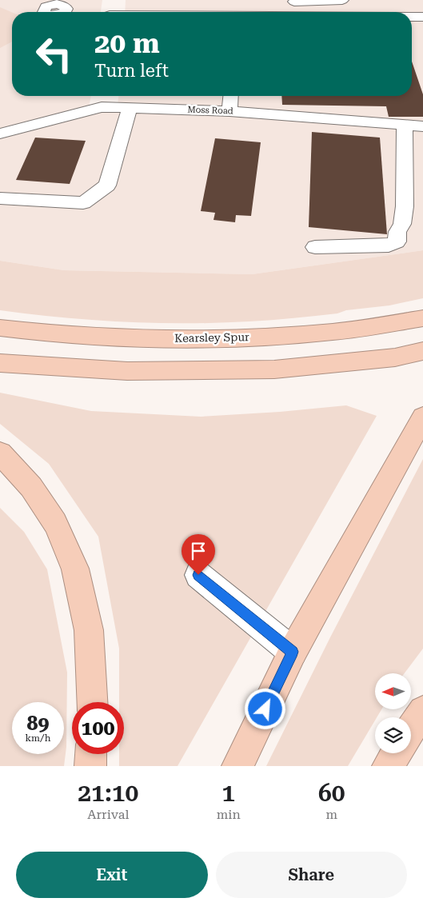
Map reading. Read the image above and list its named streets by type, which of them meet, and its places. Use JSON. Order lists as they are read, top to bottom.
{
  "streets": {
    "highway": ["Kearsley Spur"],
    "street": ["Moss Road"]
  },
  "north": "left",
  "page": {
    "turn": ["20 m", "Turn left"],
    "speed": "89 km/h",
    "limit": "100",
    "eta": [
      "21:10",
      "Arrival",
      "1",
      "min",
      "60",
      "m"
    ],
    "buttons": ["Exit", "Share"]
  }
}
